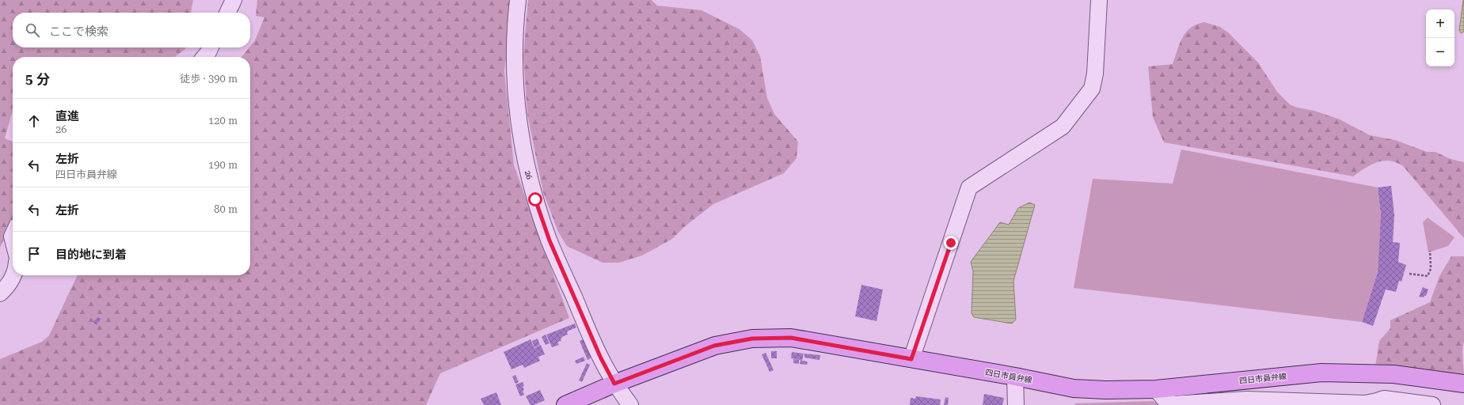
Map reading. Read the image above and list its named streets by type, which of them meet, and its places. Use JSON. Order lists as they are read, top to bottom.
{
  "streets": {
    "main road": ["四日市員弁線"],
    "street": ["26"]
  },
  "crossings": [
    ["26", "四日市員弁線"]
  ],
  "page": {
    "map_buttons": ["+", "−"],
    "search": "ここで検索",
    "heading": ["5 分", "徒歩 · 390 m"],
    "list": [
      ["直進", "26", "120 m"],
      ["左折", "四日市員弁線", "190 m"],
      ["左折", "80 m"],
      "目的地に到着"
    ]
  }
}
